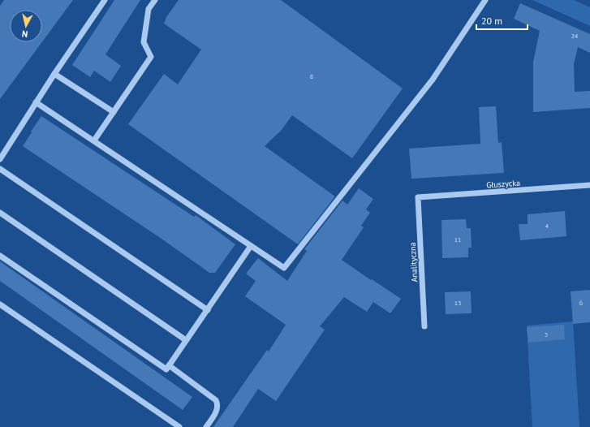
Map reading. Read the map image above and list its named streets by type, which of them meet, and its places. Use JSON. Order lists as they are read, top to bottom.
{
  "streets": {
    "street": ["Głuszycka", "Analityczna"]
  },
  "crossings": [
    ["Głuszycka", "Analityczna"]
  ],
  "house_numbers": [
    "24",
    "8",
    "4",
    "11",
    "13",
    "6",
    "3"
  ],
  "scale_bar": "20 m",
  "north": "bottom"
}
